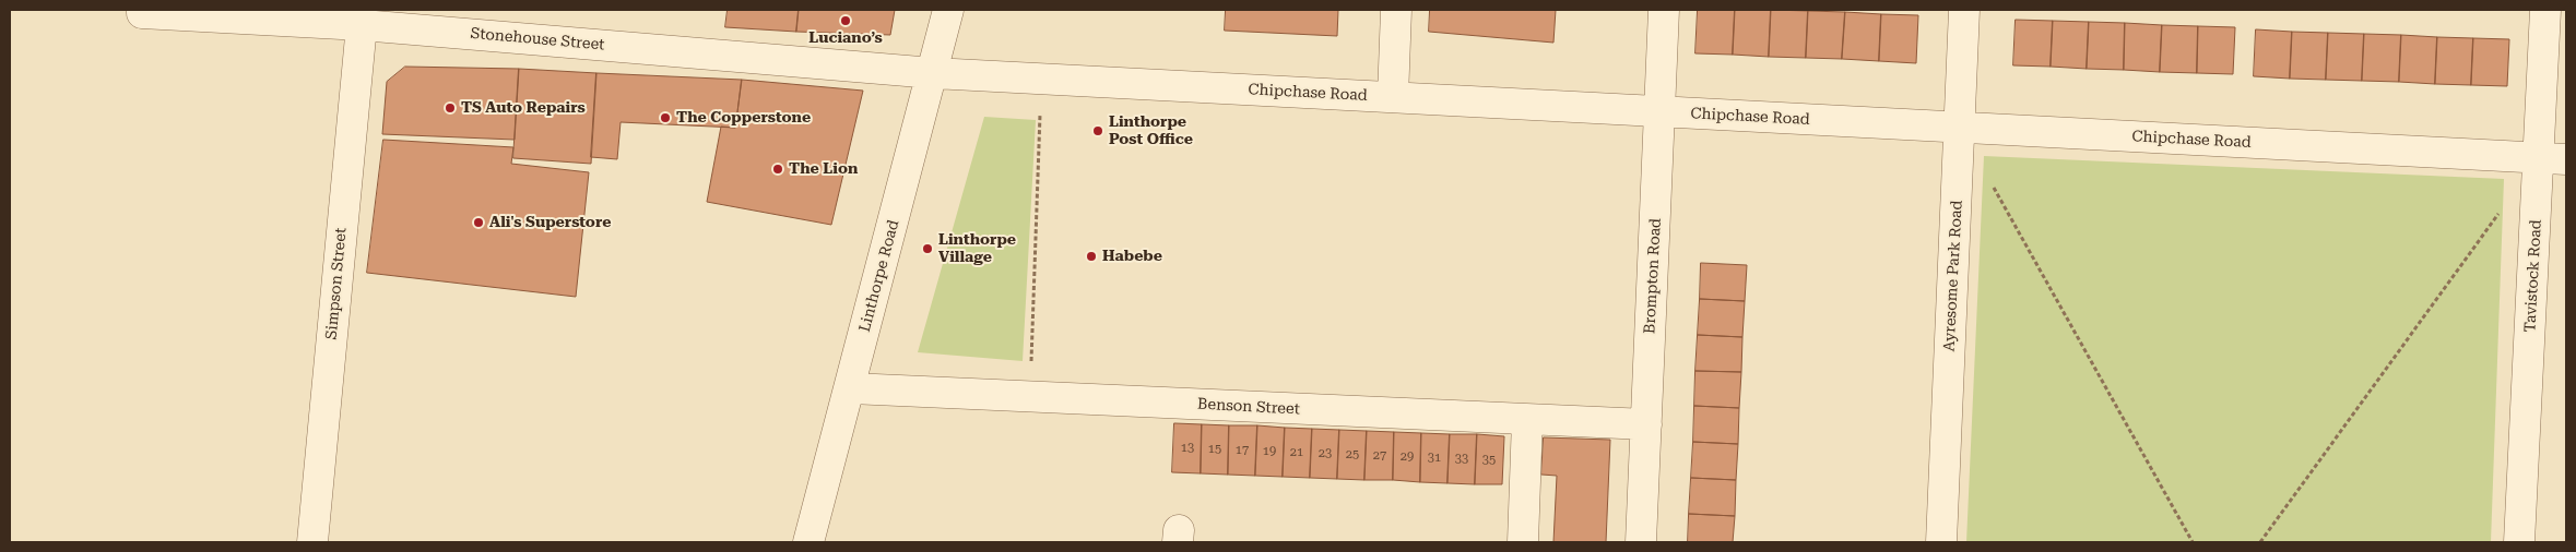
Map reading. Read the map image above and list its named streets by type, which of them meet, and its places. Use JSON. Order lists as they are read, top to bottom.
{
  "streets": {
    "street": [
      "Stonehouse Street",
      "Chipchase Road",
      "Linthorpe Road",
      "Brompton Road",
      "Ayresome Park Road",
      "Tavistock Road",
      "Simpson Street",
      "Benson Street"
    ]
  },
  "crossings": [
    ["Stonehouse Street", "Chipchase Road"],
    ["Stonehouse Street", "Linthorpe Road"],
    ["Stonehouse Street", "Simpson Street"],
    ["Chipchase Road", "Linthorpe Road"],
    ["Chipchase Road", "Brompton Road"],
    ["Chipchase Road", "Ayresome Park Road"],
    ["Chipchase Road", "Tavistock Road"],
    ["Linthorpe Road", "Benson Street"],
    ["Brompton Road", "Benson Street"]
  ],
  "places": [
    "Luciano’s",
    "TS Auto Repairs",
    "The Copperstone",
    "Linthorpe Post Office",
    "The Lion",
    "Ali's Superstore",
    "Linthorpe Village",
    "Habebe"
  ],
  "house_numbers": [
    "13",
    "15",
    "17",
    "19",
    "21",
    "23",
    "25",
    "27",
    "29",
    "31",
    "33",
    "35"
  ]
}
